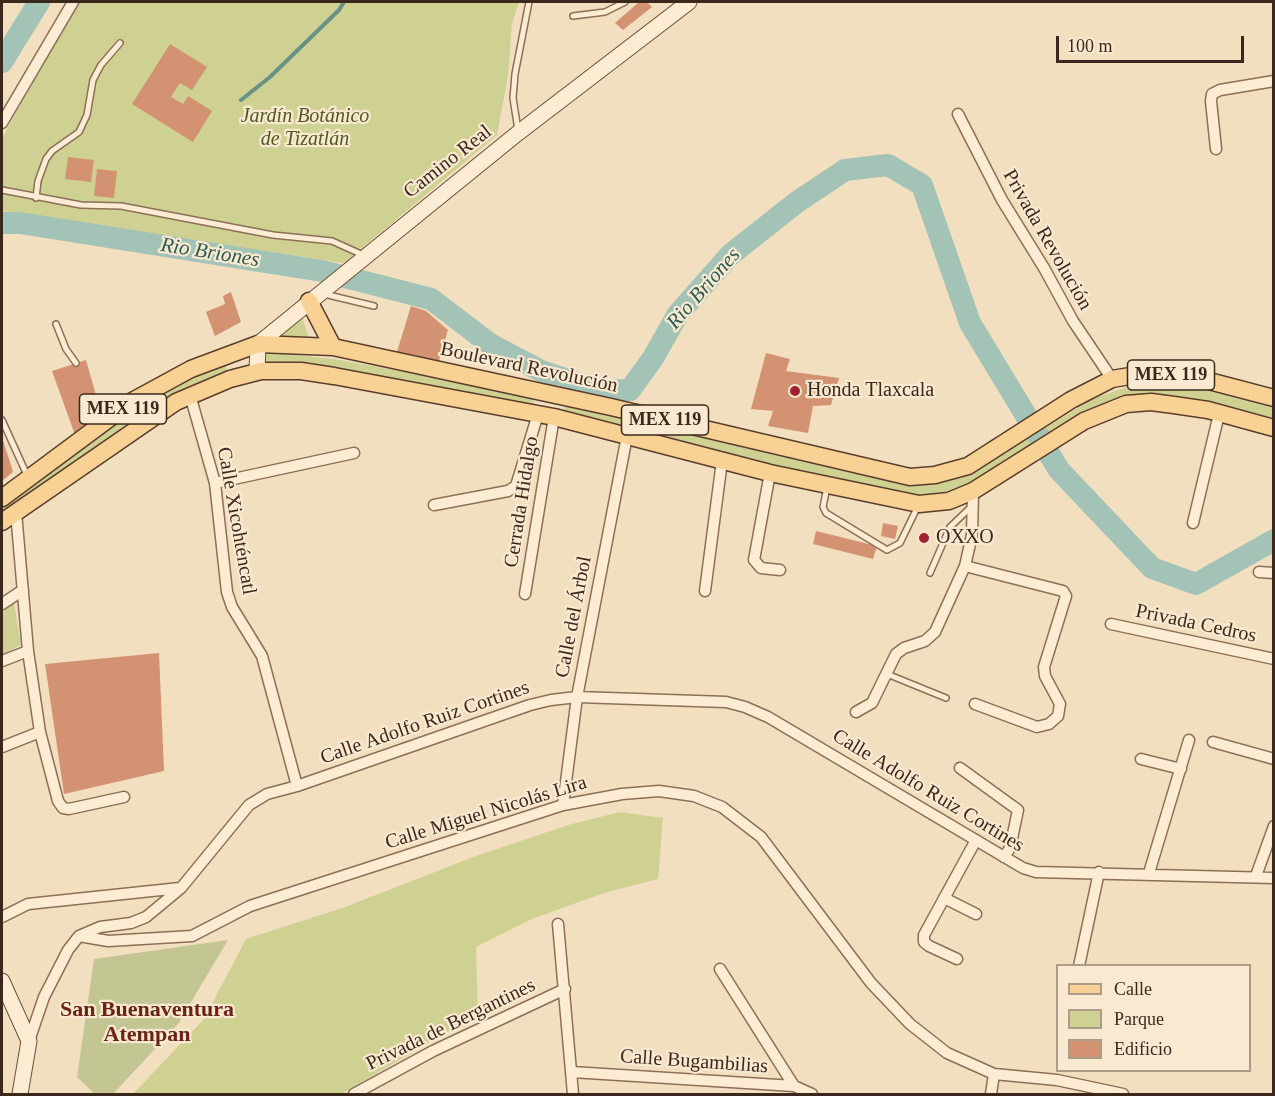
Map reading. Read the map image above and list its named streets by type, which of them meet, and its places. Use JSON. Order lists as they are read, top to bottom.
{
  "streets": {
    "main road": ["Camino Real", "Boulevard Revolución", "MEX 119"],
    "street": [
      "Privada Revolución",
      "Cerrada Hidalgo",
      "Calle Xicohténcatl",
      "Calle del Árbol",
      "Privada Cedros",
      "Calle Adolfo Ruiz Cortines",
      "Calle Miguel Nicolás Lira",
      "Privada de Bergantines",
      "Calle Bugambilias"
    ]
  },
  "crossings": [
    ["Camino Real", "Boulevard Revolución"],
    ["Privada Revolución", "Boulevard Revolución"],
    ["MEX 119", "Cerrada Hidalgo"],
    ["MEX 119", "Calle Xicohténcatl"],
    ["MEX 119", "Calle del Árbol"],
    ["Calle Xicohténcatl", "Calle Adolfo Ruiz Cortines"],
    ["Calle del Árbol", "Calle Adolfo Ruiz Cortines"],
    ["Calle del Árbol", "Calle Miguel Nicolás Lira"],
    ["Calle Adolfo Ruiz Cortines", "Calle Miguel Nicolás Lira"],
    ["Privada de Bergantines", "Calle Bugambilias"]
  ],
  "districts": ["San Buenaventura Atempan"],
  "water": ["Rio Briones"],
  "parks": ["Jardín Botánico de Tizatlán"],
  "places": ["Honda Tlaxcala", "OXXO"],
  "legend": ["Calle", "Parque", "Edificio"],
  "scale_bar": "100 m"
}
